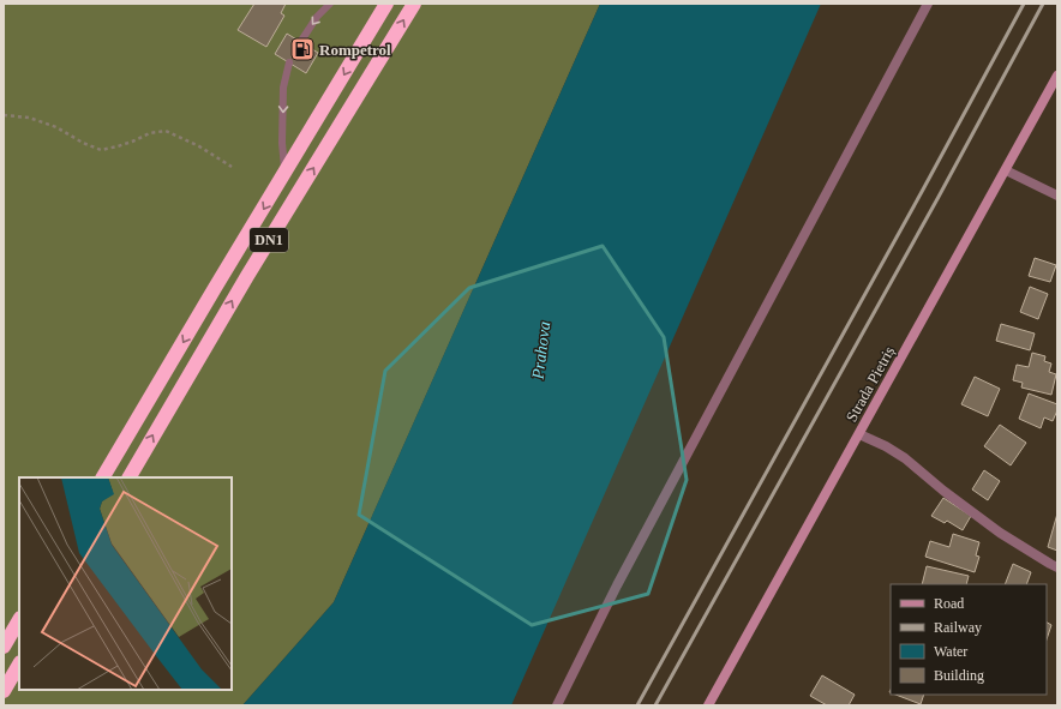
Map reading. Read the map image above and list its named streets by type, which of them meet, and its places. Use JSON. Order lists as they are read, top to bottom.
{
  "streets": {
    "highway": ["DN1"],
    "main road": ["Strada Pietriș"]
  },
  "water": ["Prahova"],
  "places": {
    "fuel station": ["Rompetrol"]
  },
  "legend": [
    "Road",
    "Railway",
    "Water",
    "Building"
  ]
}
